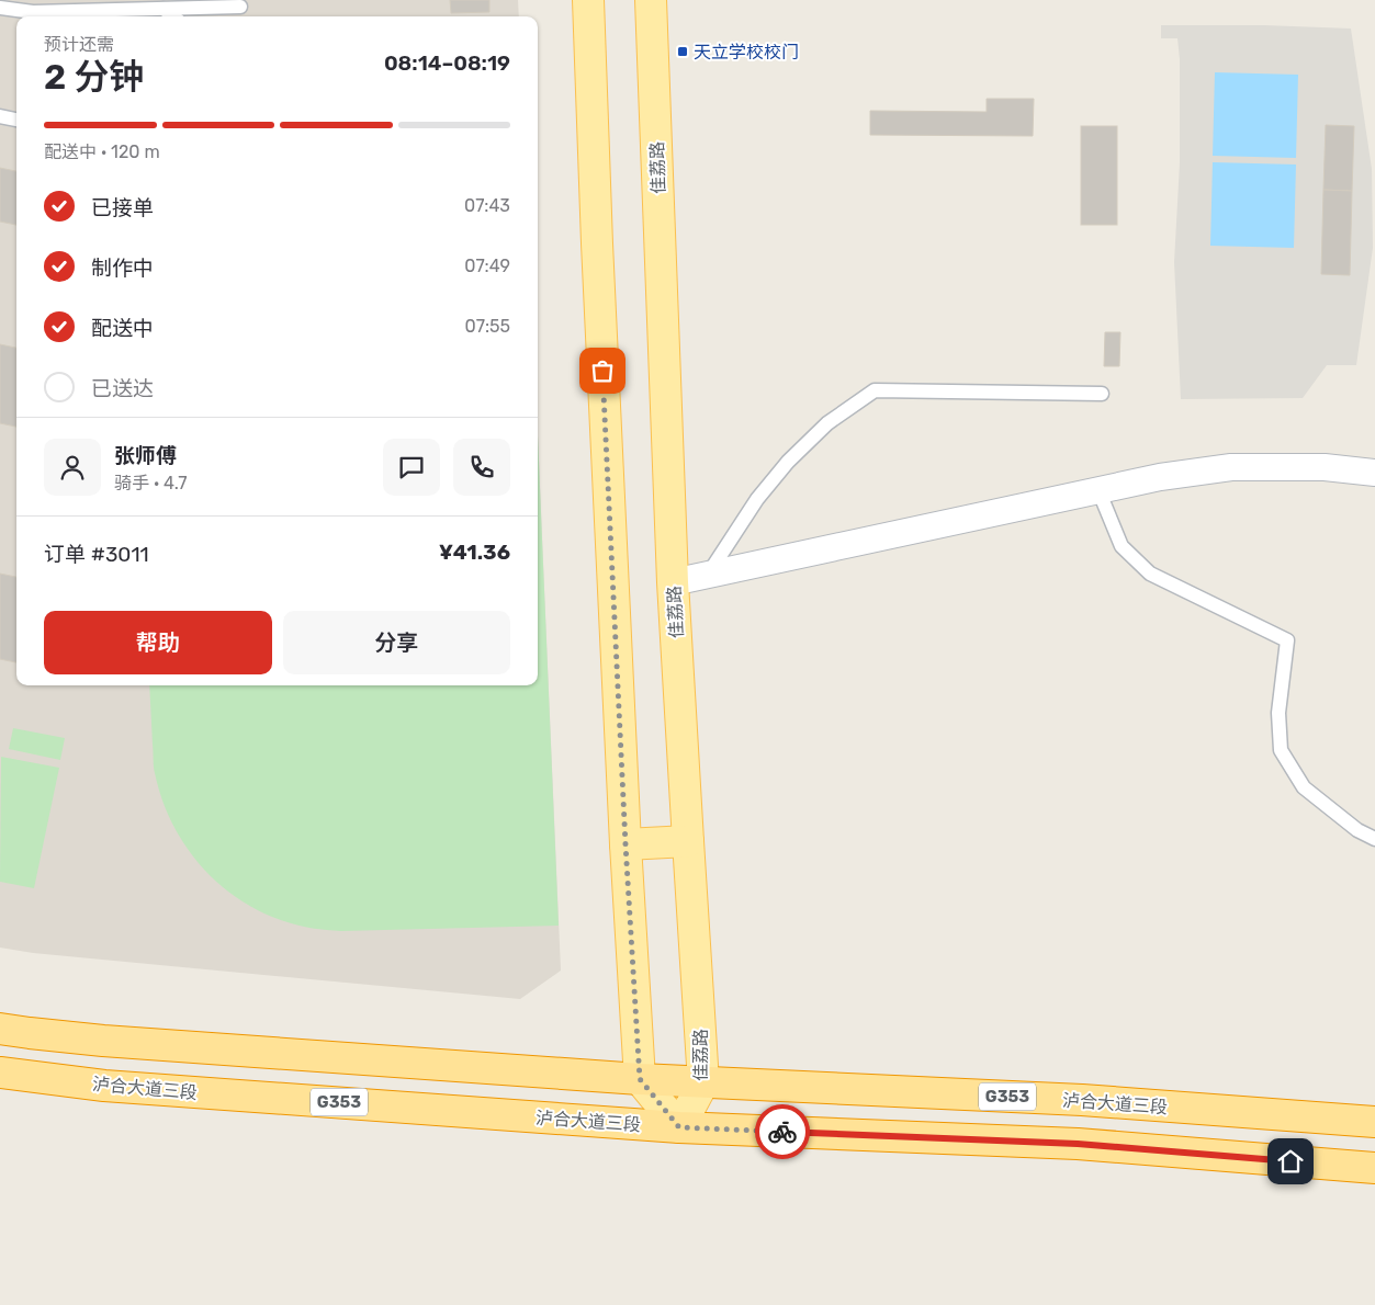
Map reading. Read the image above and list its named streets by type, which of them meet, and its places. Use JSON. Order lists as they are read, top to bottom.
{
  "streets": {
    "highway": ["泸合大道三段", "G353"],
    "main road": ["佳荔路"]
  },
  "crossings": [
    ["佳荔路", "泸合大道三段"]
  ],
  "places": {
    "transit": ["天立学校校门"]
  },
  "page": {
    "heading": ["2 分钟", "预计还需", "08:14–08:19"],
    "panel": [
      "张师傅",
      "骑手 · 4.7",
      "订单 #3011",
      "¥41.36"
    ],
    "bar": "配送中 · 120 m",
    "list": [
      ["已接单", "07:43"],
      ["制作中", "07:49"],
      ["配送中", "07:55"],
      "已送达"
    ],
    "buttons": ["帮助", "分享"]
  }
}
